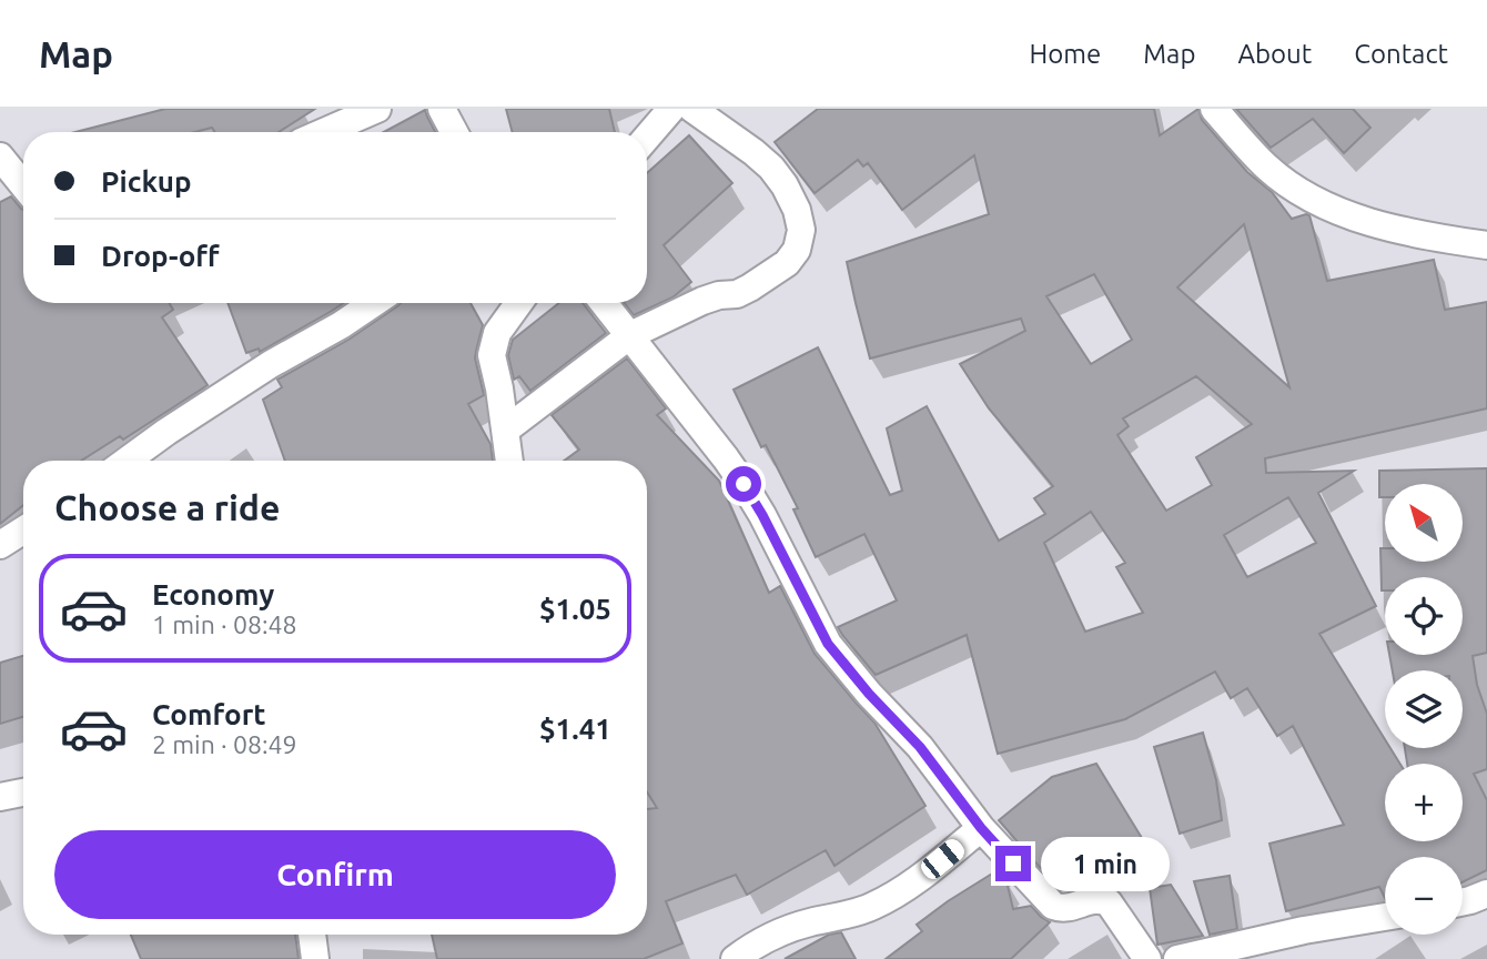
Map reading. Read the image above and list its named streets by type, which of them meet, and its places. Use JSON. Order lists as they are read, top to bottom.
{
  "north": "top left",
  "page": {
    "header": "Map",
    "nav": [
      "Home",
      "Map",
      "About",
      "Contact"
    ],
    "banner": ["Pickup", "Drop-off"],
    "heading": "Choose a ride",
    "map_buttons": ["+", "−"],
    "list": [
      {
        "name": "Economy",
        "note": "1 min · 08:48",
        "value": "$1.05"
      },
      {
        "name": "Comfort",
        "note": "2 min · 08:49",
        "value": "$1.41"
      }
    ],
    "buttons": "Confirm",
    "bubble": "1 min"
  }
}
